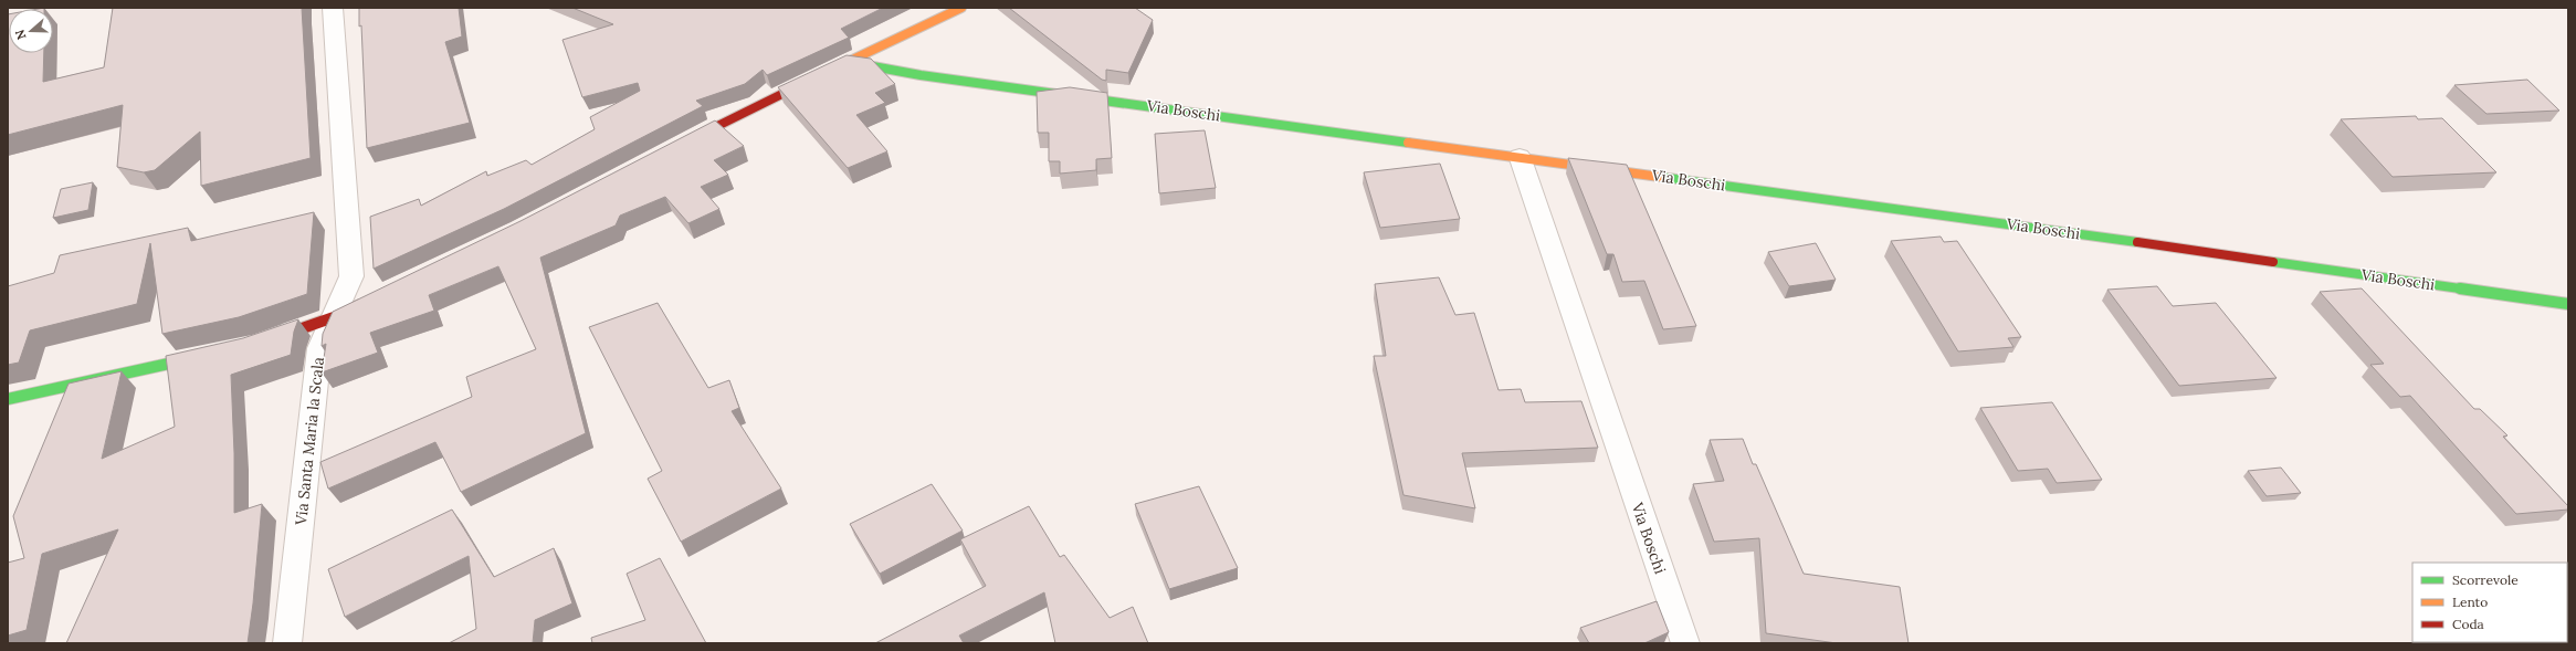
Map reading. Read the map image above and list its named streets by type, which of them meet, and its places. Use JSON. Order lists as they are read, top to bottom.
{
  "streets": {
    "street": ["Via Boschi", "Via Santa Maria la Scala"]
  },
  "legend": ["Scorrevole", "Lento", "Coda"],
  "north": "left"
}
